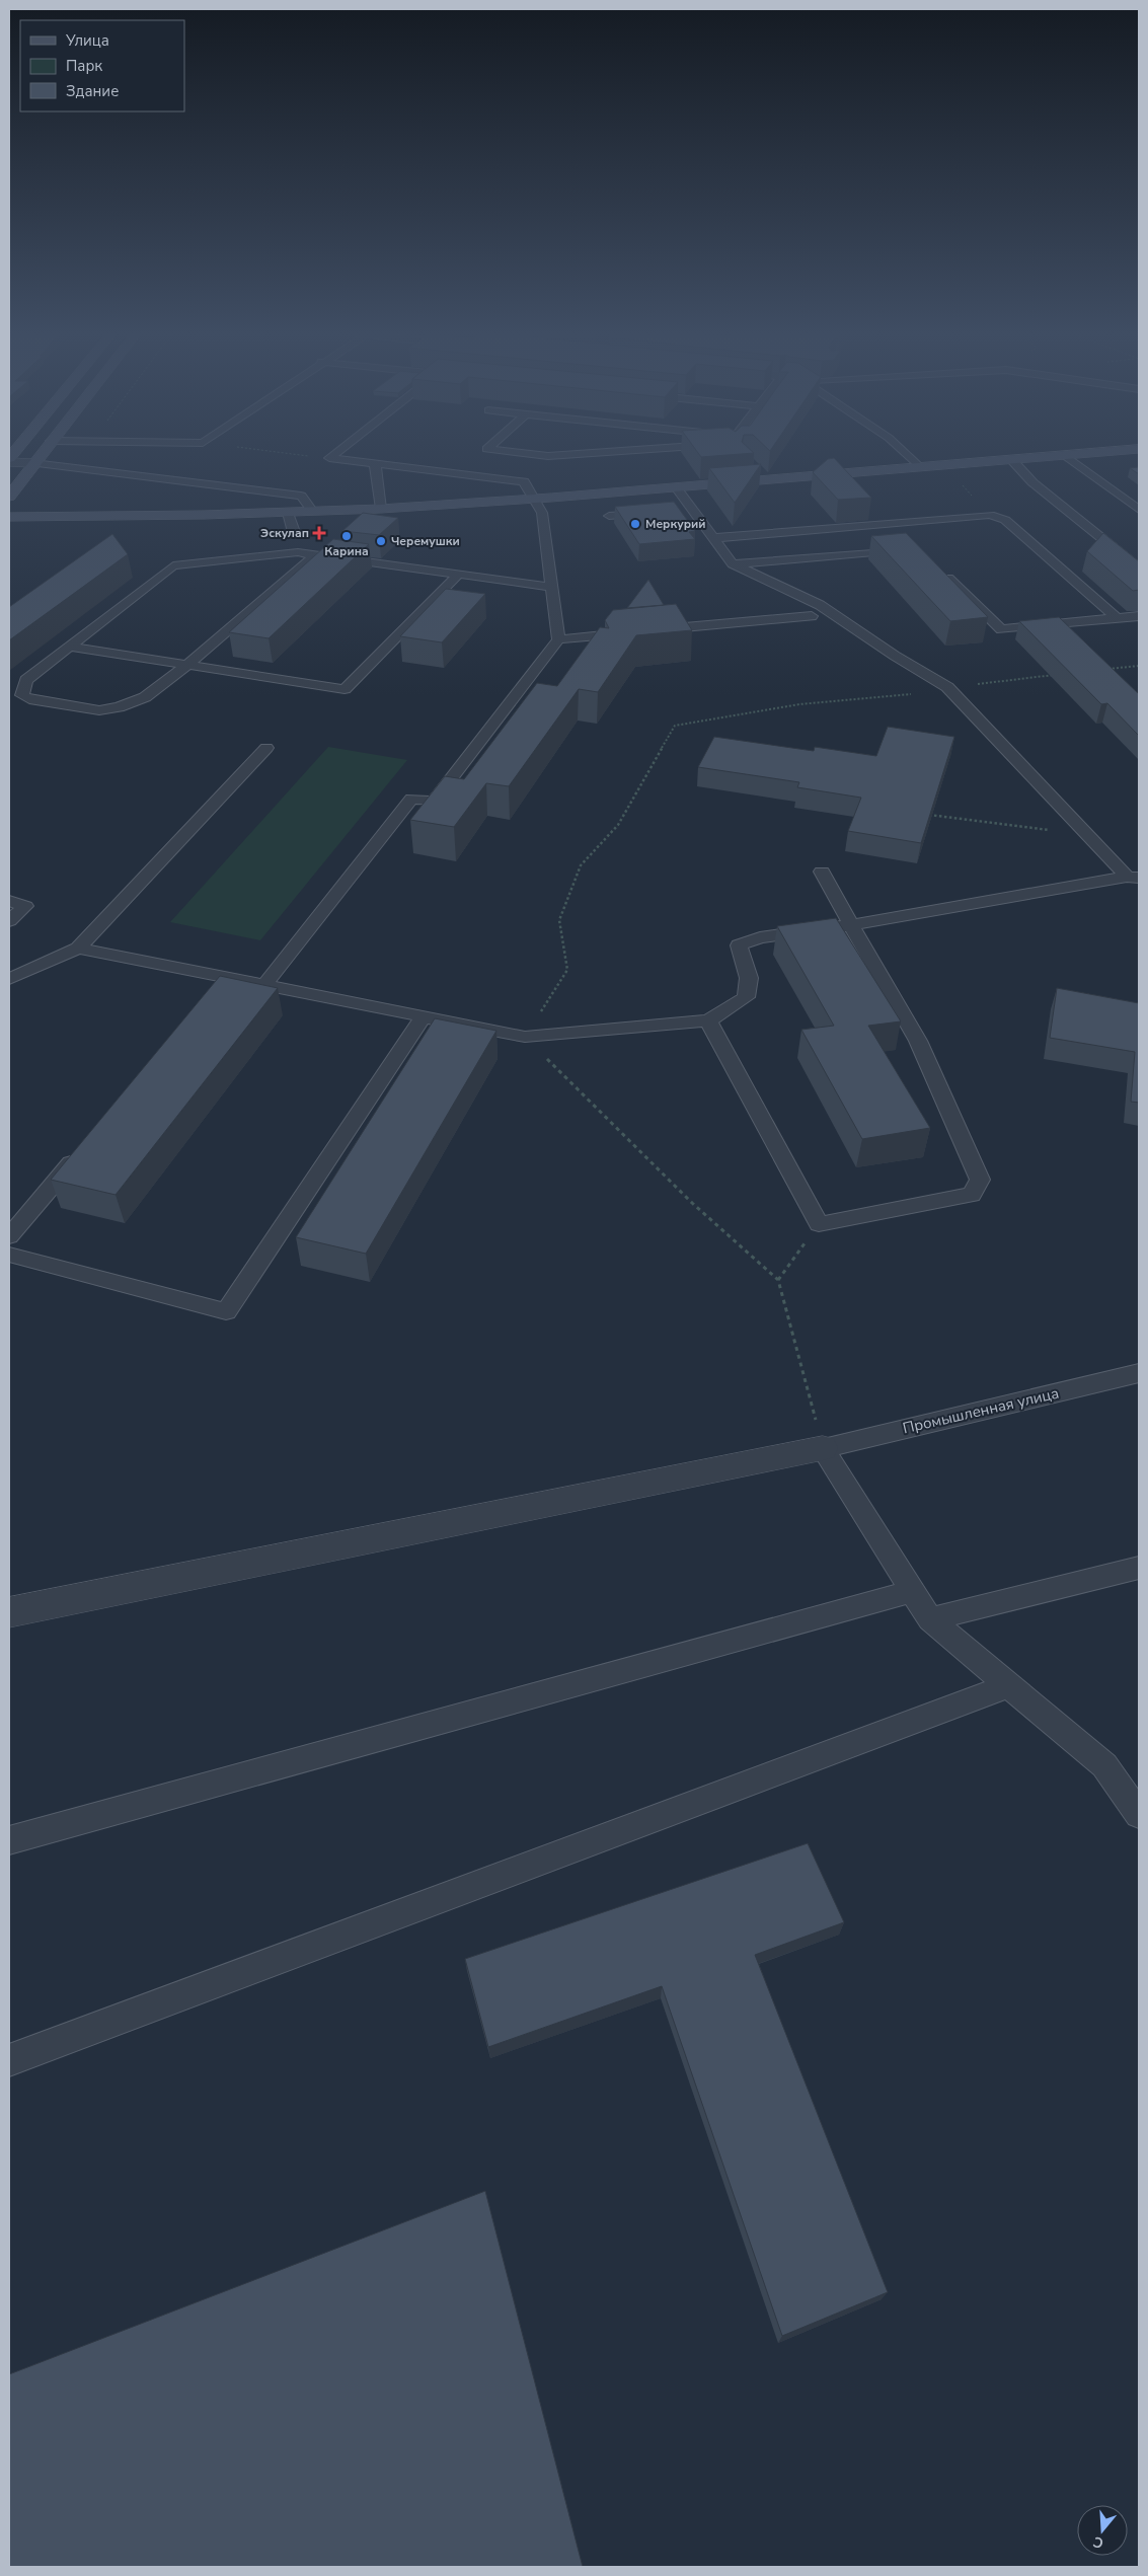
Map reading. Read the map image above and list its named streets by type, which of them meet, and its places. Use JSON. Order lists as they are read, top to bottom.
{
  "streets": {
    "lane": ["Промышленная улица"]
  },
  "places": {
    "other": ["Меркурий", "Карина", "Черемушки"],
    "health": ["Эскулап"]
  },
  "legend": ["Улица", "Парк", "Здание"],
  "north": "bottom"
}
